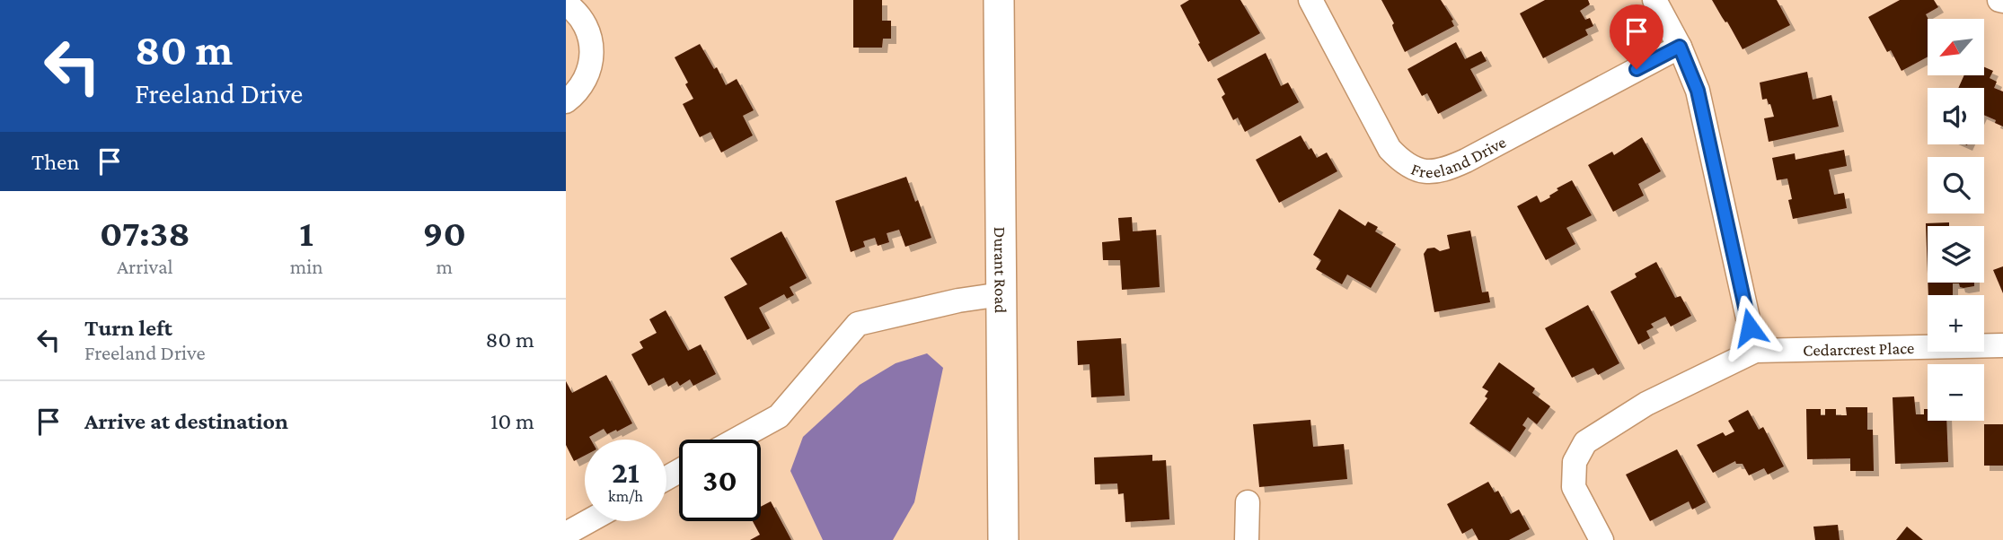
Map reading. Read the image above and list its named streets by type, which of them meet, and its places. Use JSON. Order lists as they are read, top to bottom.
{
  "streets": {
    "street": ["Freeland Drive", "Durant Road", "Cedarcrest Place"]
  },
  "north": "bottom left",
  "page": {
    "turn": ["80 m", "Freeland Drive"],
    "map_buttons": ["+", "−"],
    "then": "Then",
    "eta": [
      "07:38",
      "Arrival",
      "1",
      "min",
      "90",
      "m"
    ],
    "list": [
      {
        "name": "Turn left",
        "note": "Freeland Drive",
        "value": "80 m"
      },
      {
        "name": "Arrive at destination",
        "value": "10 m"
      }
    ],
    "speed": "21 km/h",
    "limit": "30"
  }
}
